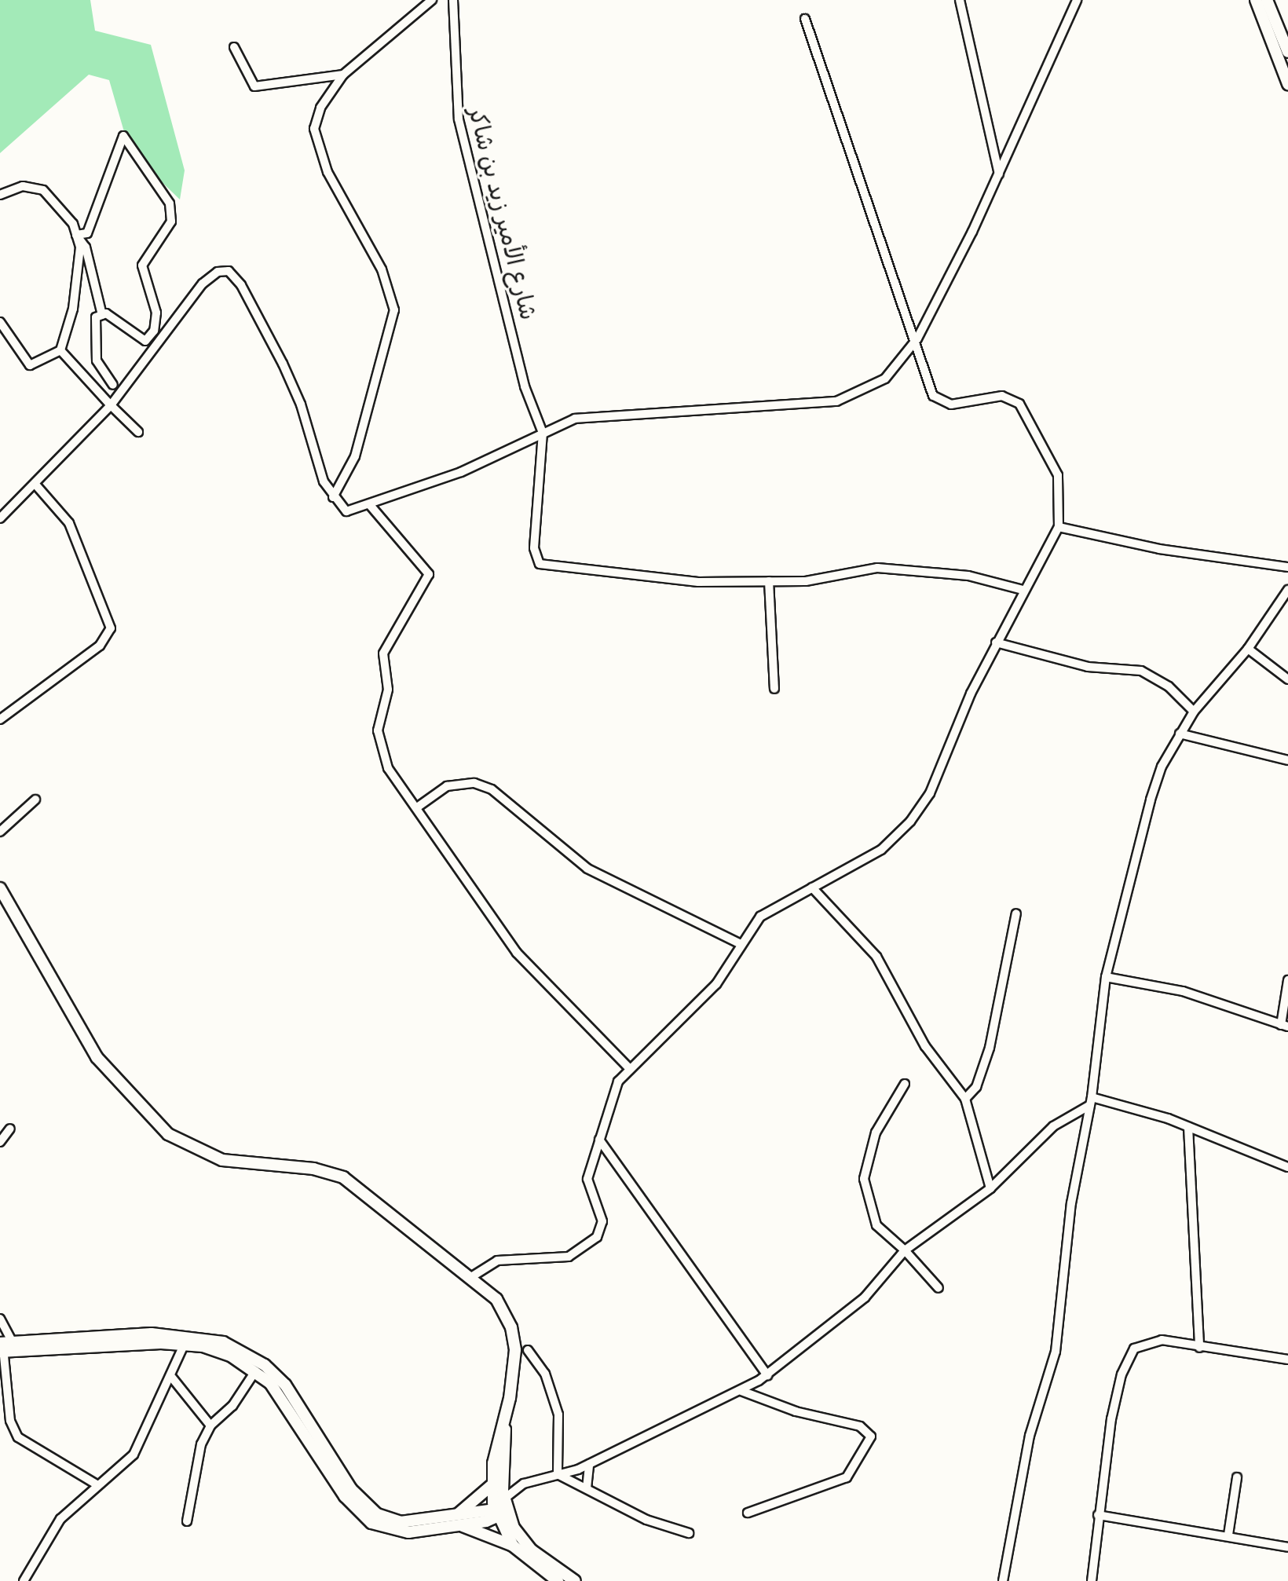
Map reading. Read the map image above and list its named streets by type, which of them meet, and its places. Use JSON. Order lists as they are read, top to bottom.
{
  "streets": {
    "street": ["شارع الأمير زيد بن شاكر"]
  }
}
